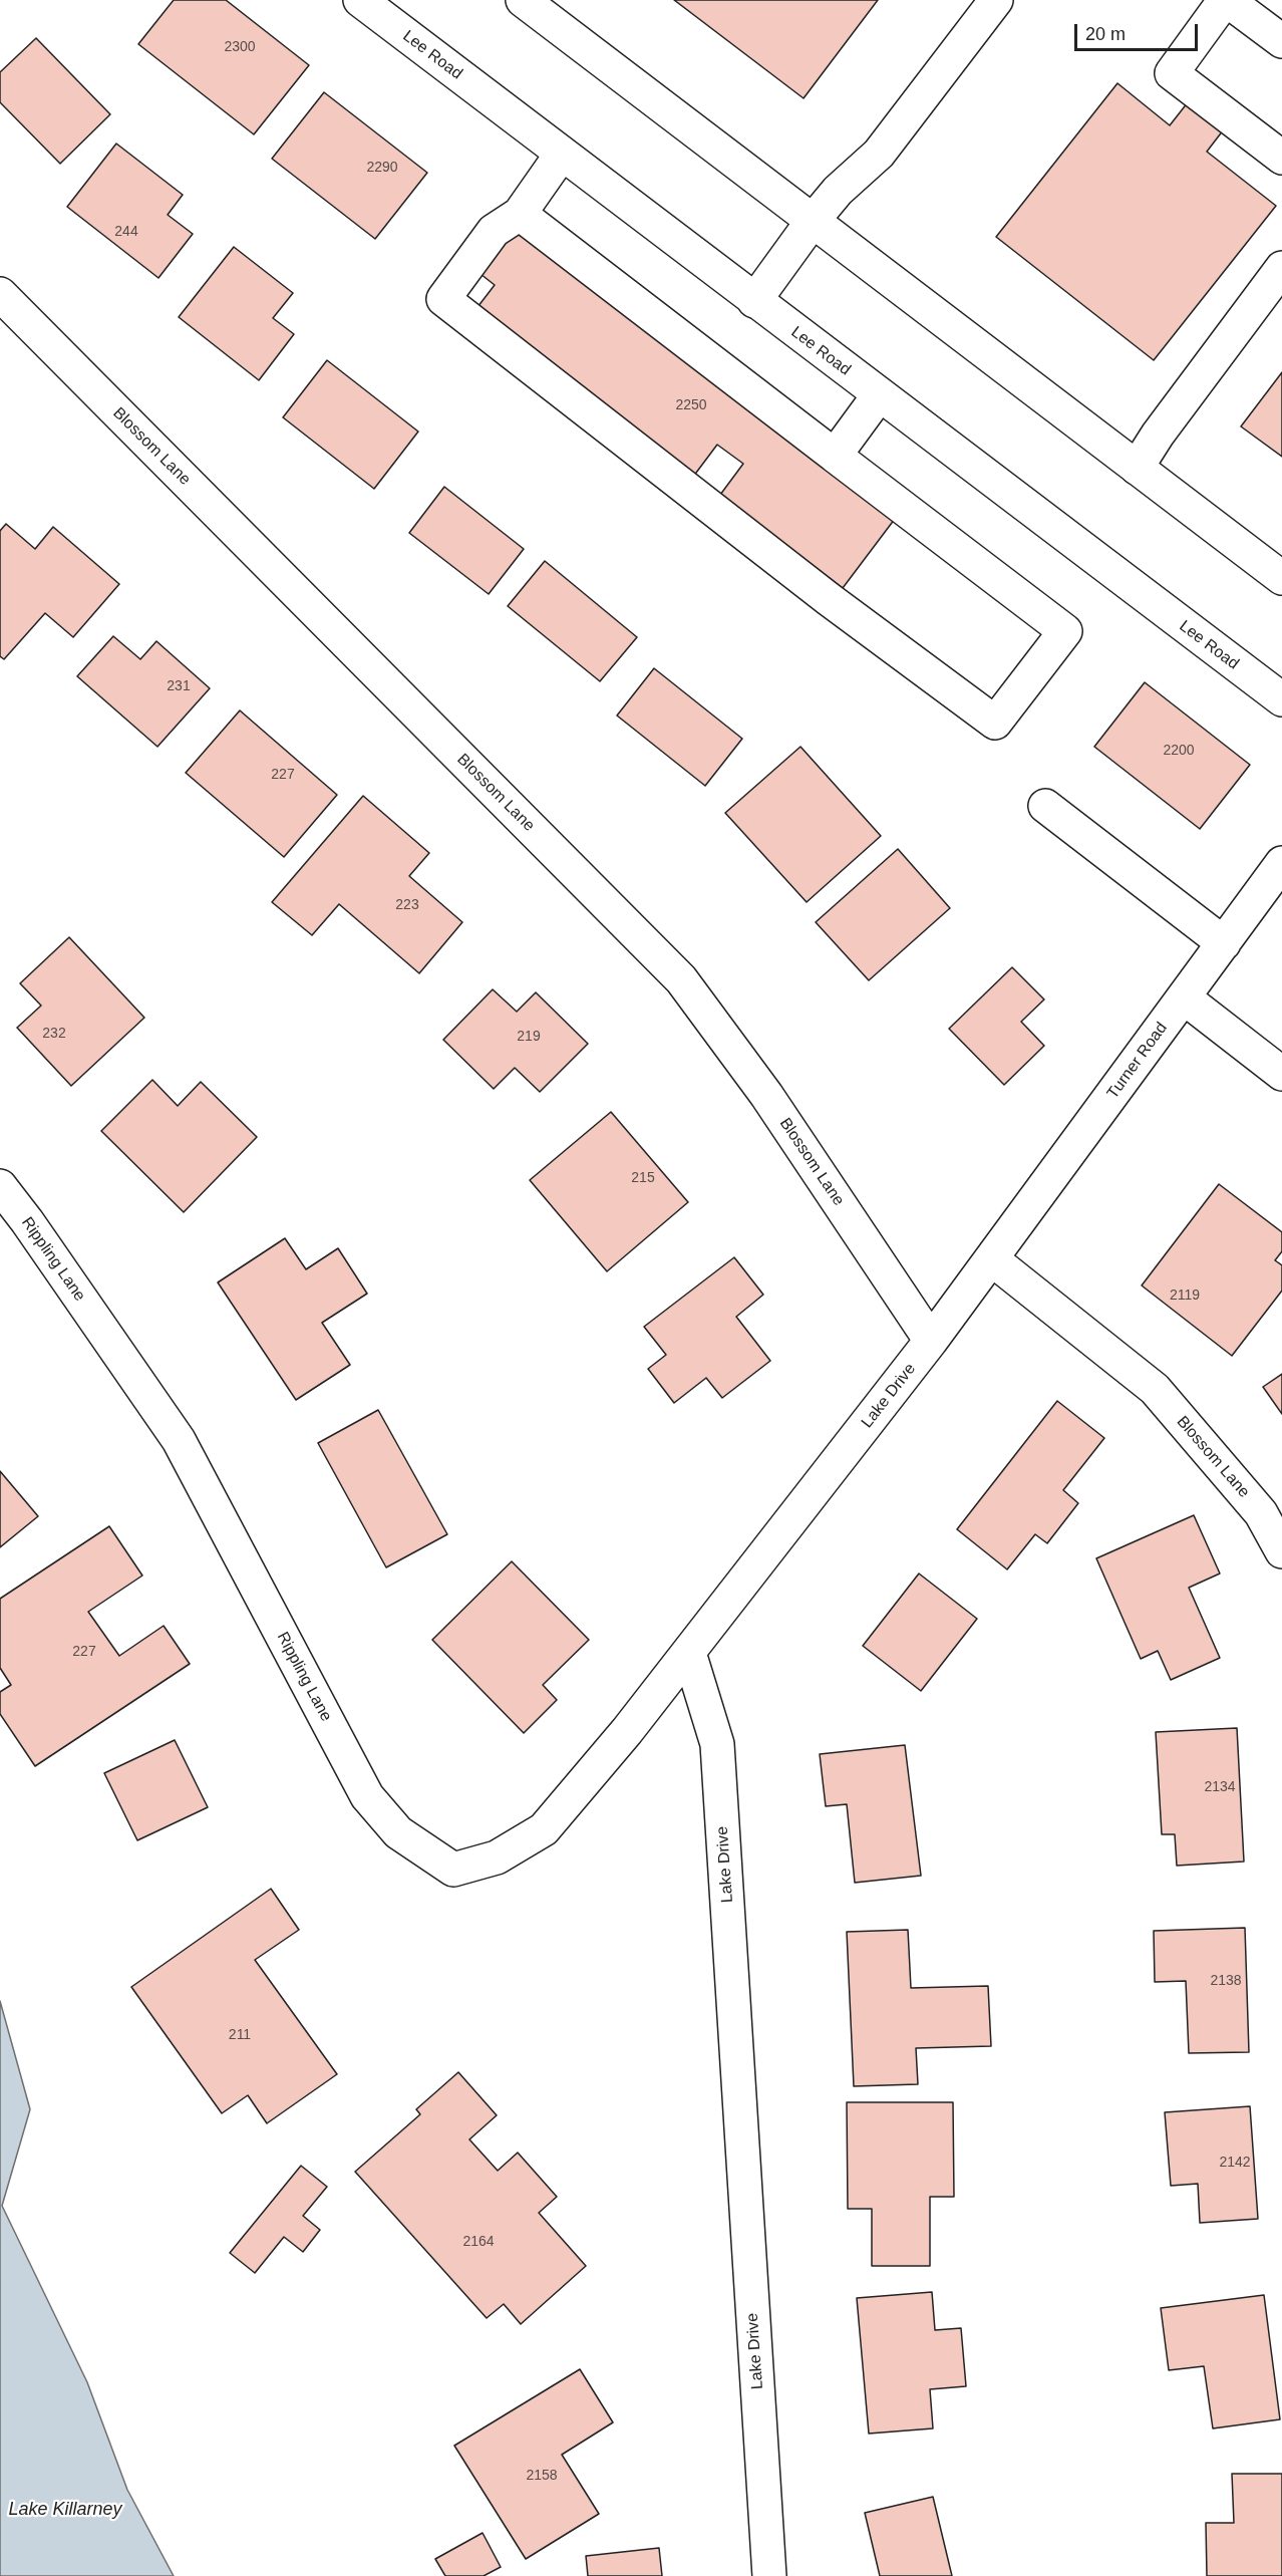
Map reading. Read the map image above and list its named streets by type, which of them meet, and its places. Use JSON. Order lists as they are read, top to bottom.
{
  "streets": {
    "street": [
      "Lee Road",
      "Blossom Lane",
      "Turner Road",
      "Rippling Lane",
      "Lake Drive"
    ]
  },
  "crossings": [
    ["Blossom Lane", "Turner Road"],
    ["Blossom Lane", "Lake Drive"],
    ["Turner Road", "Lake Drive"],
    ["Rippling Lane", "Lake Drive"]
  ],
  "water": ["Lake Killarney"],
  "house_numbers": [
    "2300",
    "2290",
    "244",
    "2250",
    "231",
    "2200",
    "227",
    "223",
    "232",
    "219",
    "215",
    "2119",
    "227",
    "2134",
    "2138",
    "211",
    "2142",
    "2164",
    "2158"
  ],
  "scale_bar": "20 m"
}
